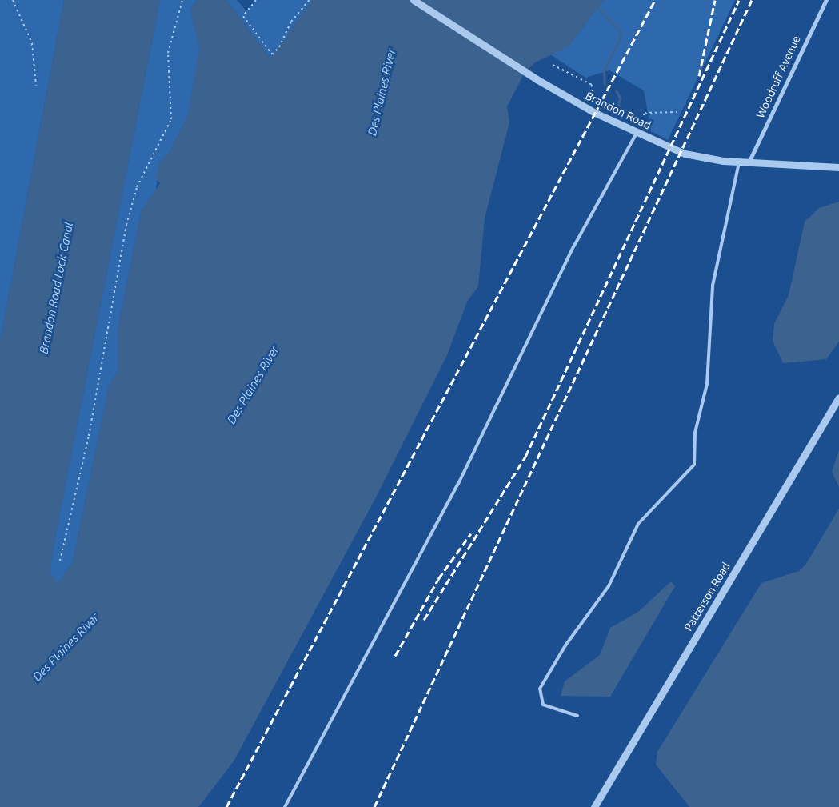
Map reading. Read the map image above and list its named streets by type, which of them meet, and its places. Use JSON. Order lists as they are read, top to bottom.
{
  "streets": {
    "street": ["Woodruff Avenue", "Brandon Road", "Patterson Road"]
  },
  "crossings": [
    ["Woodruff Avenue", "Brandon Road"]
  ],
  "water": ["Des Plaines River", "Brandon Road Lock Canal"]
}
